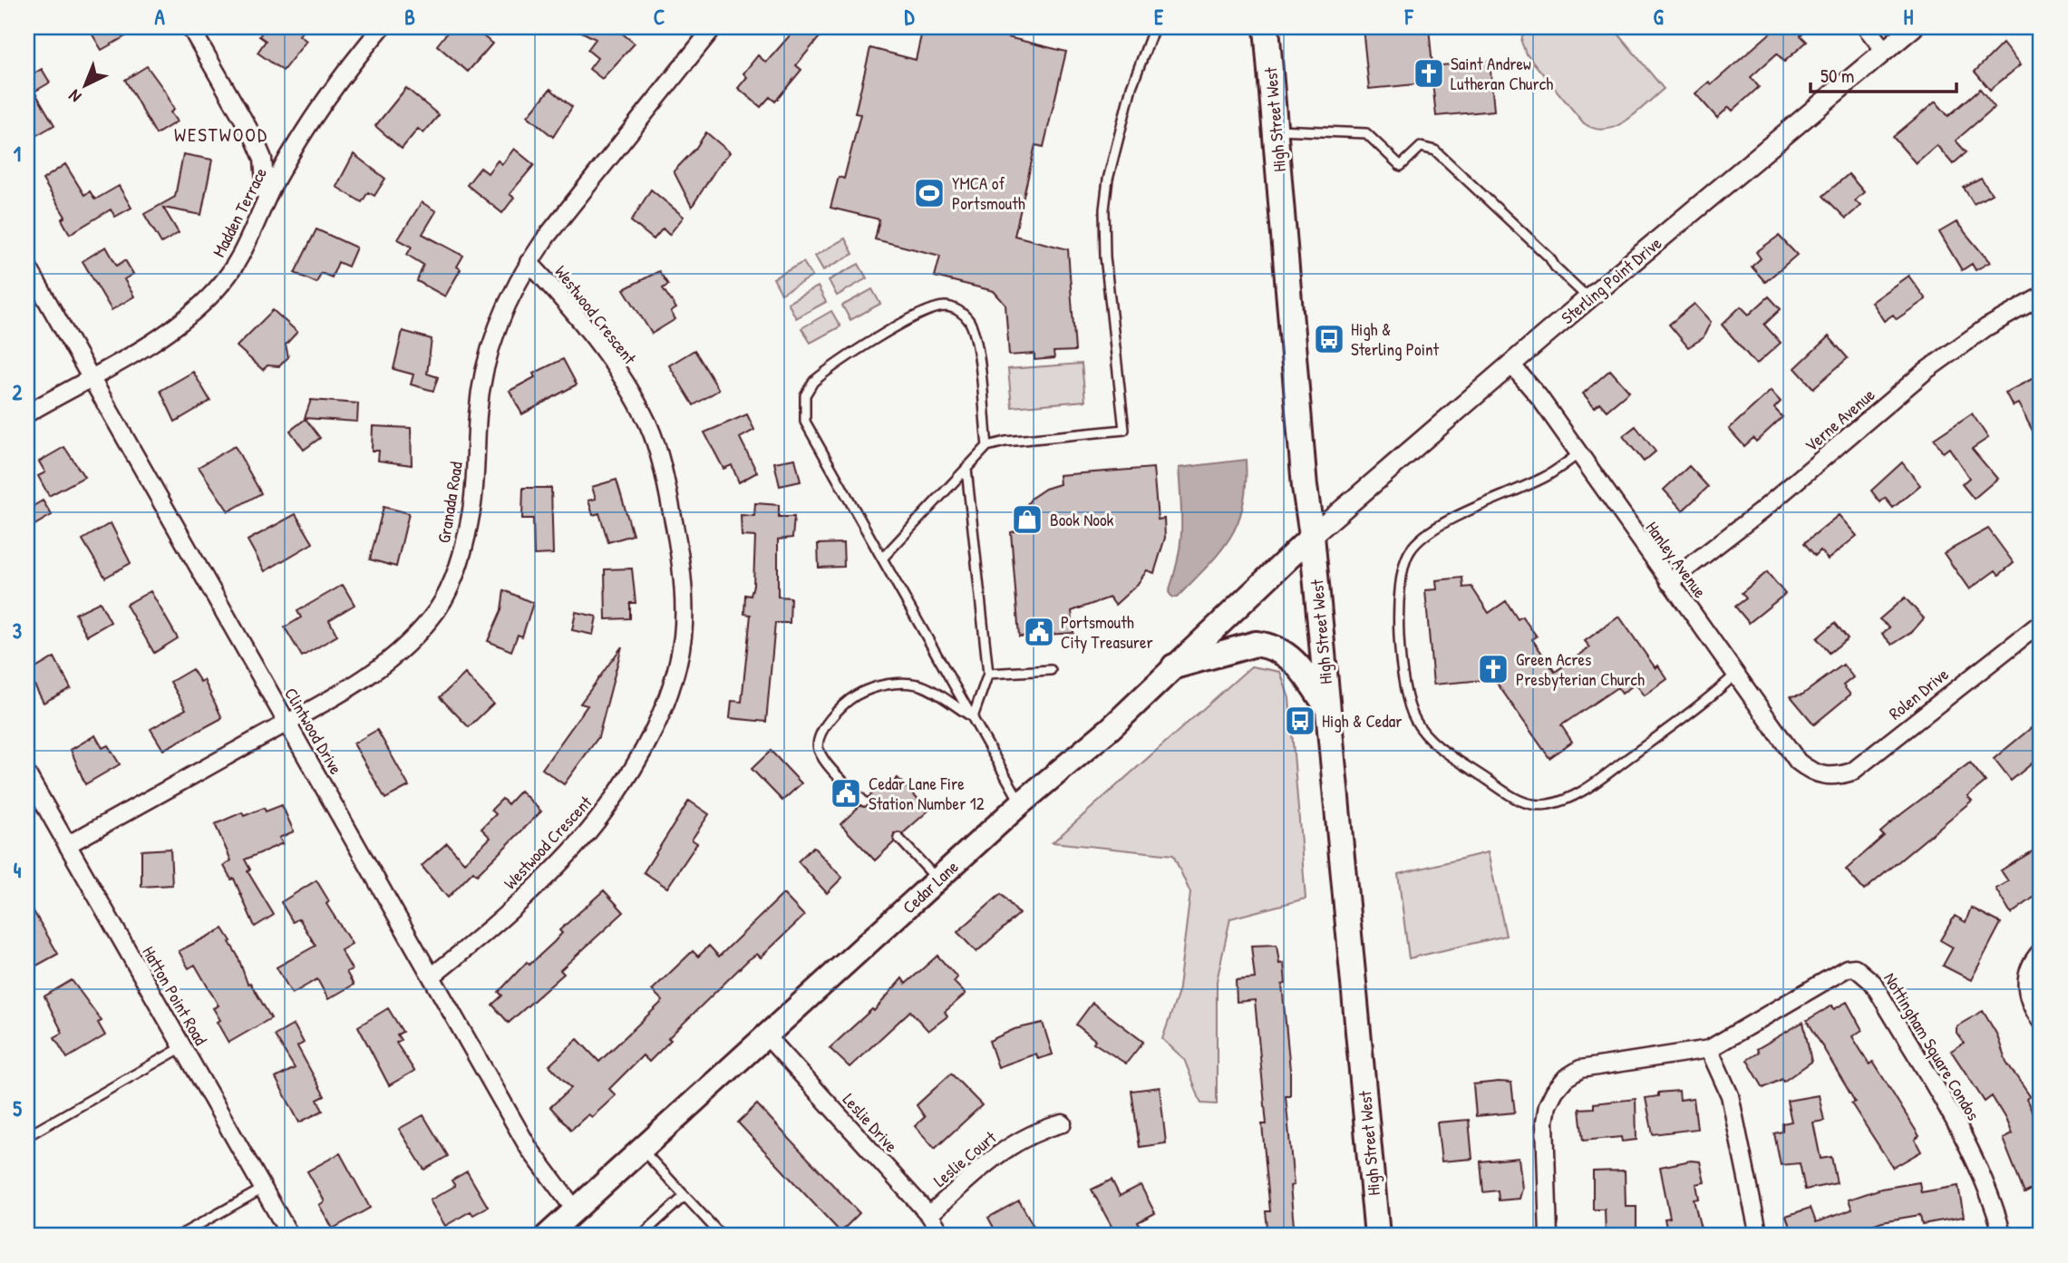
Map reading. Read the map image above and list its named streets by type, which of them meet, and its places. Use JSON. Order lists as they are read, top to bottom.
{
  "streets": {
    "main road": ["High Street West", "Cedar Lane"],
    "street": [
      "Madden Terrace",
      "Sterling Point Drive",
      "Westwood Crescent",
      "Verne Avenue",
      "Granada Road",
      "Hanley Avenue",
      "Rolen Drive",
      "Clintwood Drive",
      "Hatton Point Road",
      "Nottingham Square Condos",
      "Leslie Drive",
      "Leslie Court"
    ]
  },
  "crossings": [
    ["High Street West", "Sterling Point Drive"],
    ["High Street West", "Cedar Lane"],
    ["Madden Terrace", "Clintwood Drive"],
    ["Sterling Point Drive", "Hanley Avenue"],
    ["Sterling Point Drive", "Cedar Lane"],
    ["Westwood Crescent", "Granada Road"],
    ["Westwood Crescent", "Clintwood Drive"],
    ["Verne Avenue", "Hanley Avenue"],
    ["Granada Road", "Clintwood Drive"],
    ["Granada Road", "Hatton Point Road"],
    ["Hanley Avenue", "Rolen Drive"],
    ["Clintwood Drive", "Cedar Lane"],
    ["Cedar Lane", "Leslie Drive"],
    ["Leslie Drive", "Leslie Court"]
  ],
  "districts": ["WESTWOOD"],
  "places": {
    "church": ["Saint Andrew Lutheran Church", "Green Acres Presbyterian Church"],
    "sports": ["YMCA of Portsmouth"],
    "bus stop": ["High & Sterling Point", "High & Cedar"],
    "shop": ["Book Nook"],
    "public building": ["Portsmouth City Treasurer", "Cedar Lane Fire Station Number 12"]
  },
  "scale_bar": "50 m",
  "north": "bottom left",
  "grid": {
    "columns": [
      "A",
      "B",
      "C",
      "D",
      "E",
      "F",
      "G",
      "H"
    ],
    "rows": [
      "1",
      "2",
      "3",
      "4",
      "5"
    ]
  }
}
